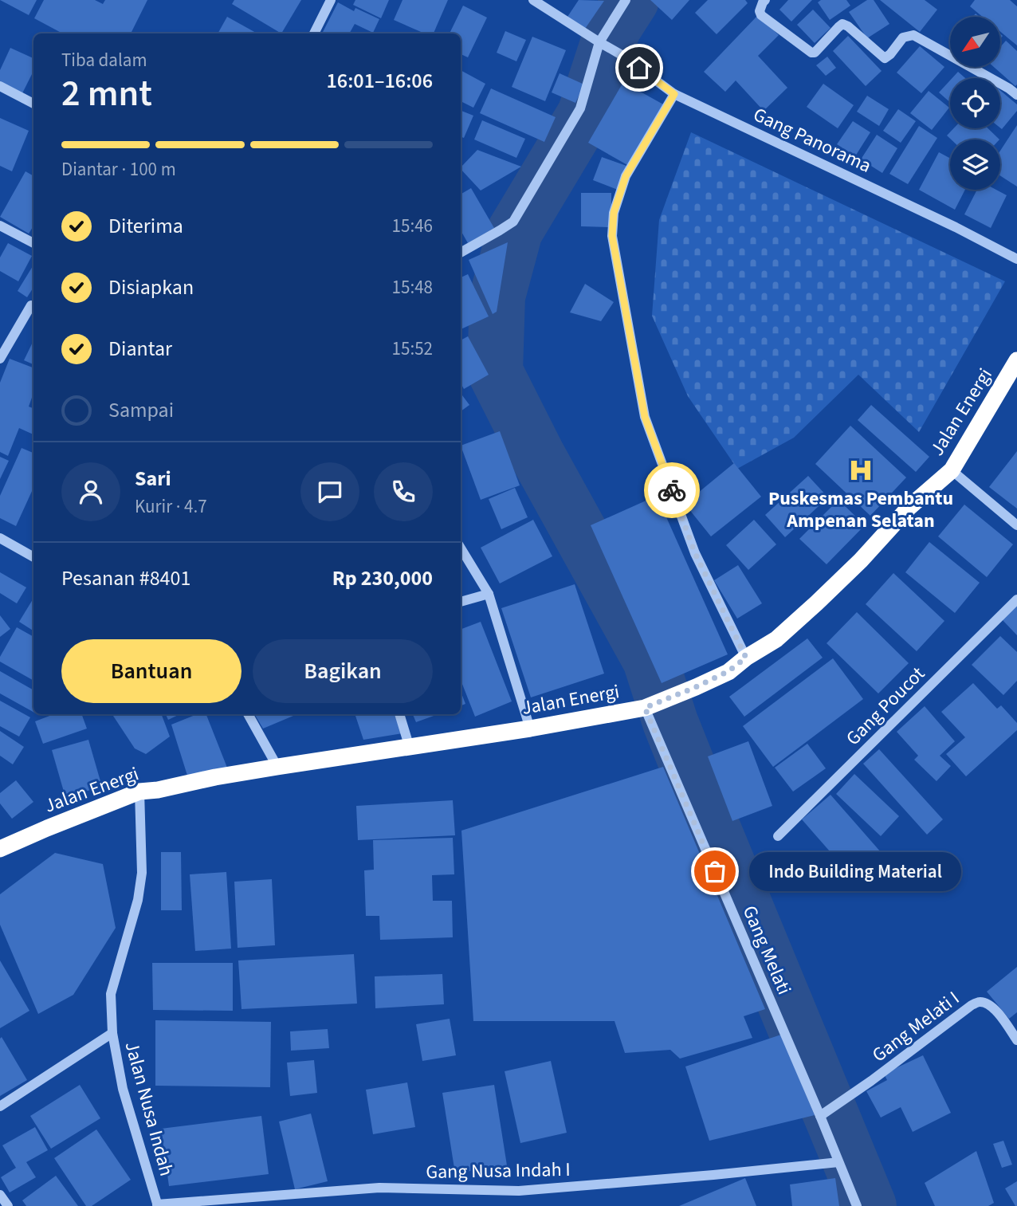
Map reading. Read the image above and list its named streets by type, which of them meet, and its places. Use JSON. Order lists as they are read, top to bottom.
{
  "streets": {
    "highway": ["Jalan Energi"],
    "street": [
      "Gang Panorama",
      "Gang Poucot",
      "Gang Melati",
      "Gang Melati I",
      "Jalan Nusa Indah",
      "Gang Nusa Indah I"
    ]
  },
  "crossings": [
    ["Jalan Energi", "Gang Melati"],
    ["Jalan Energi", "Jalan Nusa Indah"],
    ["Gang Melati", "Gang Melati I"],
    ["Gang Melati", "Gang Nusa Indah I"],
    ["Jalan Nusa Indah", "Gang Nusa Indah I"]
  ],
  "places": {
    "hospital": ["Puskesmas Pembantu Ampenan Selatan"],
    "other": ["Indo Building Material"]
  },
  "north": "bottom left",
  "page": {
    "heading": ["2 mnt", "Tiba dalam", "16:01–16:06"],
    "panel": [
      "Sari",
      "Kurir · 4.7",
      "Pesanan #8401",
      "Rp 230,000"
    ],
    "bar": "Diantar · 100 m",
    "list": [
      ["Diterima", "15:46"],
      ["Disiapkan", "15:48"],
      ["Diantar", "15:52"],
      "Sampai"
    ],
    "buttons": ["Bantuan", "Bagikan"],
    "bubble": "Indo Building Material"
  }
}
